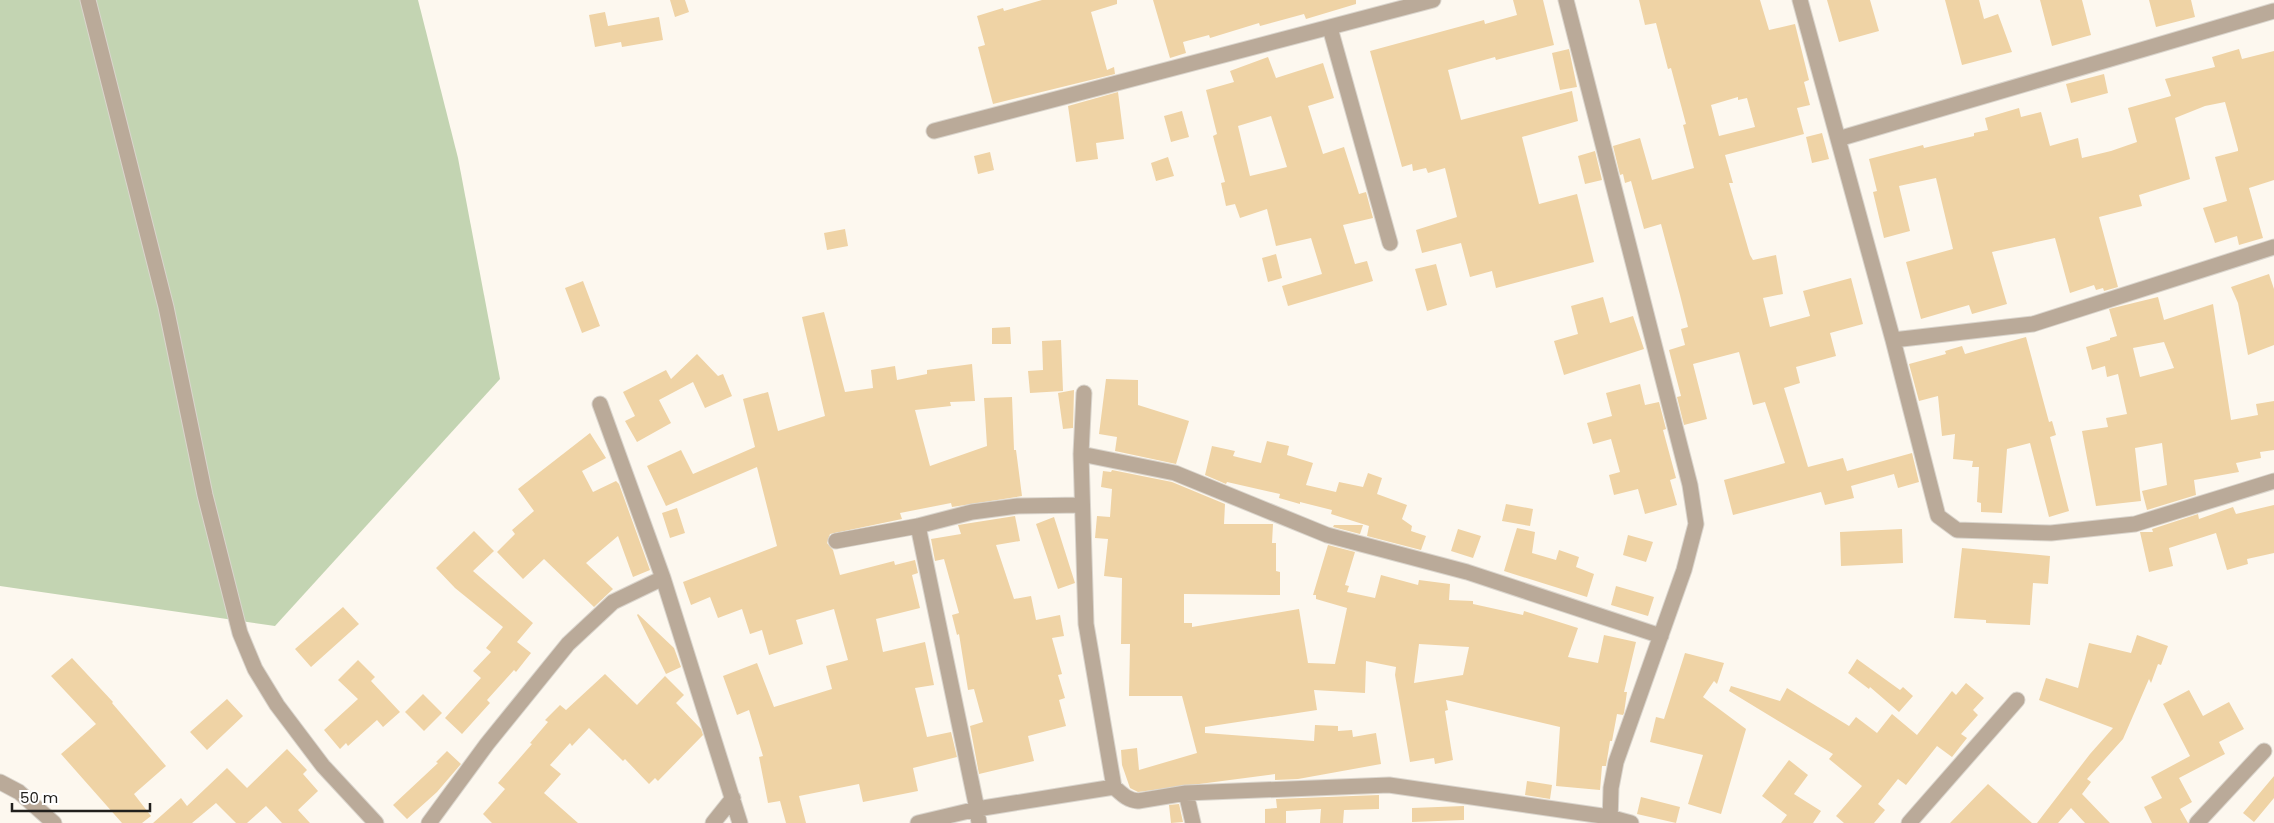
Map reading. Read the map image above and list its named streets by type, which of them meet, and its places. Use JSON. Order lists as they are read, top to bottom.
{
  "scale_bar": "50 m"
}
